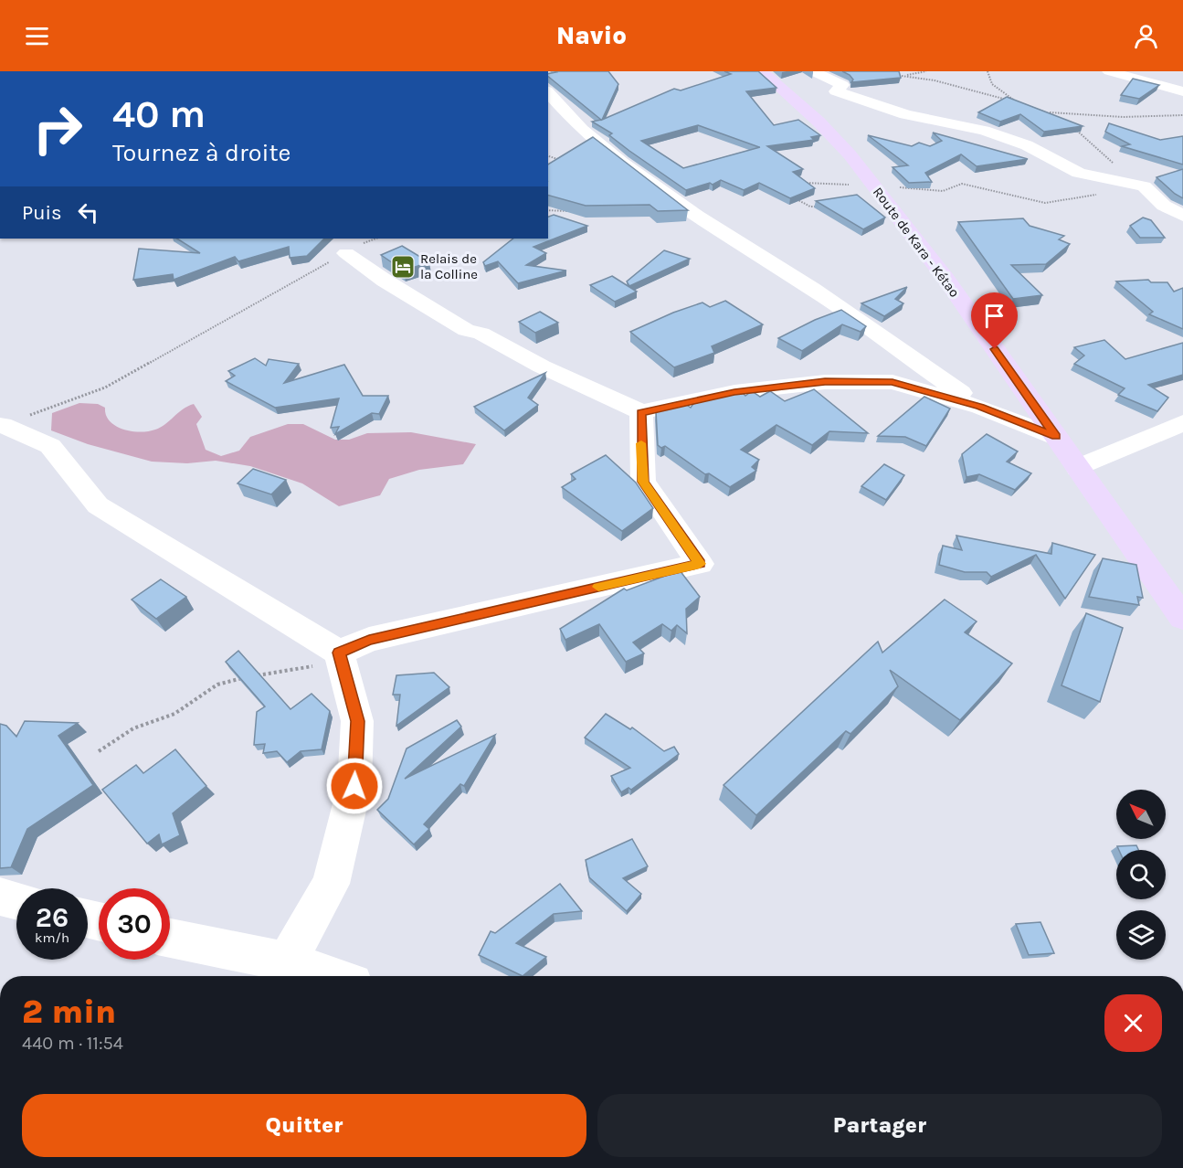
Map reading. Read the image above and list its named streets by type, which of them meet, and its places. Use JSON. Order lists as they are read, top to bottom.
{
  "streets": {
    "main road": ["Route de Kara - Kétao"]
  },
  "places": {
    "hotel": ["Relais de la Colline"]
  },
  "north": "top left",
  "page": {
    "header": "Navio",
    "turn": ["40 m", "Tournez à droite"],
    "then": "Puis",
    "speed": "26 km/h",
    "limit": "30",
    "heading": ["2 min", "440 m · 11:54"],
    "buttons": ["Quitter", "Partager"]
  }
}
